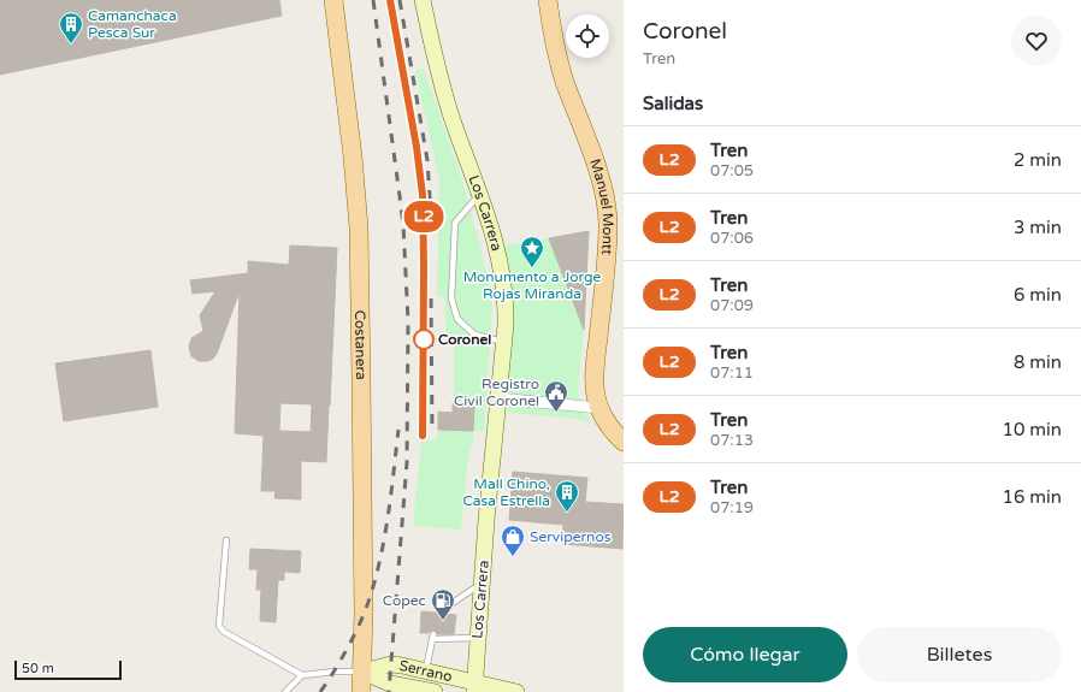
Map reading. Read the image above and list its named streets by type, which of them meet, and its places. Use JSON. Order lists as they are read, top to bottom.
{
  "streets": {
    "main road": [
      "Manuel Montt",
      "Los Carrera",
      "Costanera",
      "Serrano"
    ]
  },
  "crossings": [
    ["Los Carrera", "Serrano"],
    ["Costanera", "Serrano"]
  ],
  "places": {
    "building": ["Camanchaca Pesca Sur", "Mall Chino, Casa Estrella"],
    "place": ["Monumento a Jorge Rojas Miranda"],
    "other": ["Coronel"],
    "public building": ["Registro Civil Coronel"],
    "shop": ["Servipernos"],
    "fuel station": ["Copec"]
  },
  "scale_bar": "50 m",
  "page": {
    "on_map": "L2",
    "heading": [
      ["Coronel", "Tren"],
      "Salidas"
    ],
    "list": [
      {
        "mark": "L2",
        "name": "Tren",
        "note": "07:05",
        "value": "2 min"
      },
      {
        "mark": "L2",
        "name": "Tren",
        "note": "07:06",
        "value": "3 min"
      },
      {
        "mark": "L2",
        "name": "Tren",
        "note": "07:09",
        "value": "6 min"
      },
      {
        "mark": "L2",
        "name": "Tren",
        "note": "07:11",
        "value": "8 min"
      },
      {
        "mark": "L2",
        "name": "Tren",
        "note": "07:13",
        "value": "10 min"
      },
      {
        "mark": "L2",
        "name": "Tren",
        "note": "07:19",
        "value": "16 min"
      }
    ],
    "buttons": ["Cómo llegar", "Billetes"],
    "scale": "50 m"
  }
}
